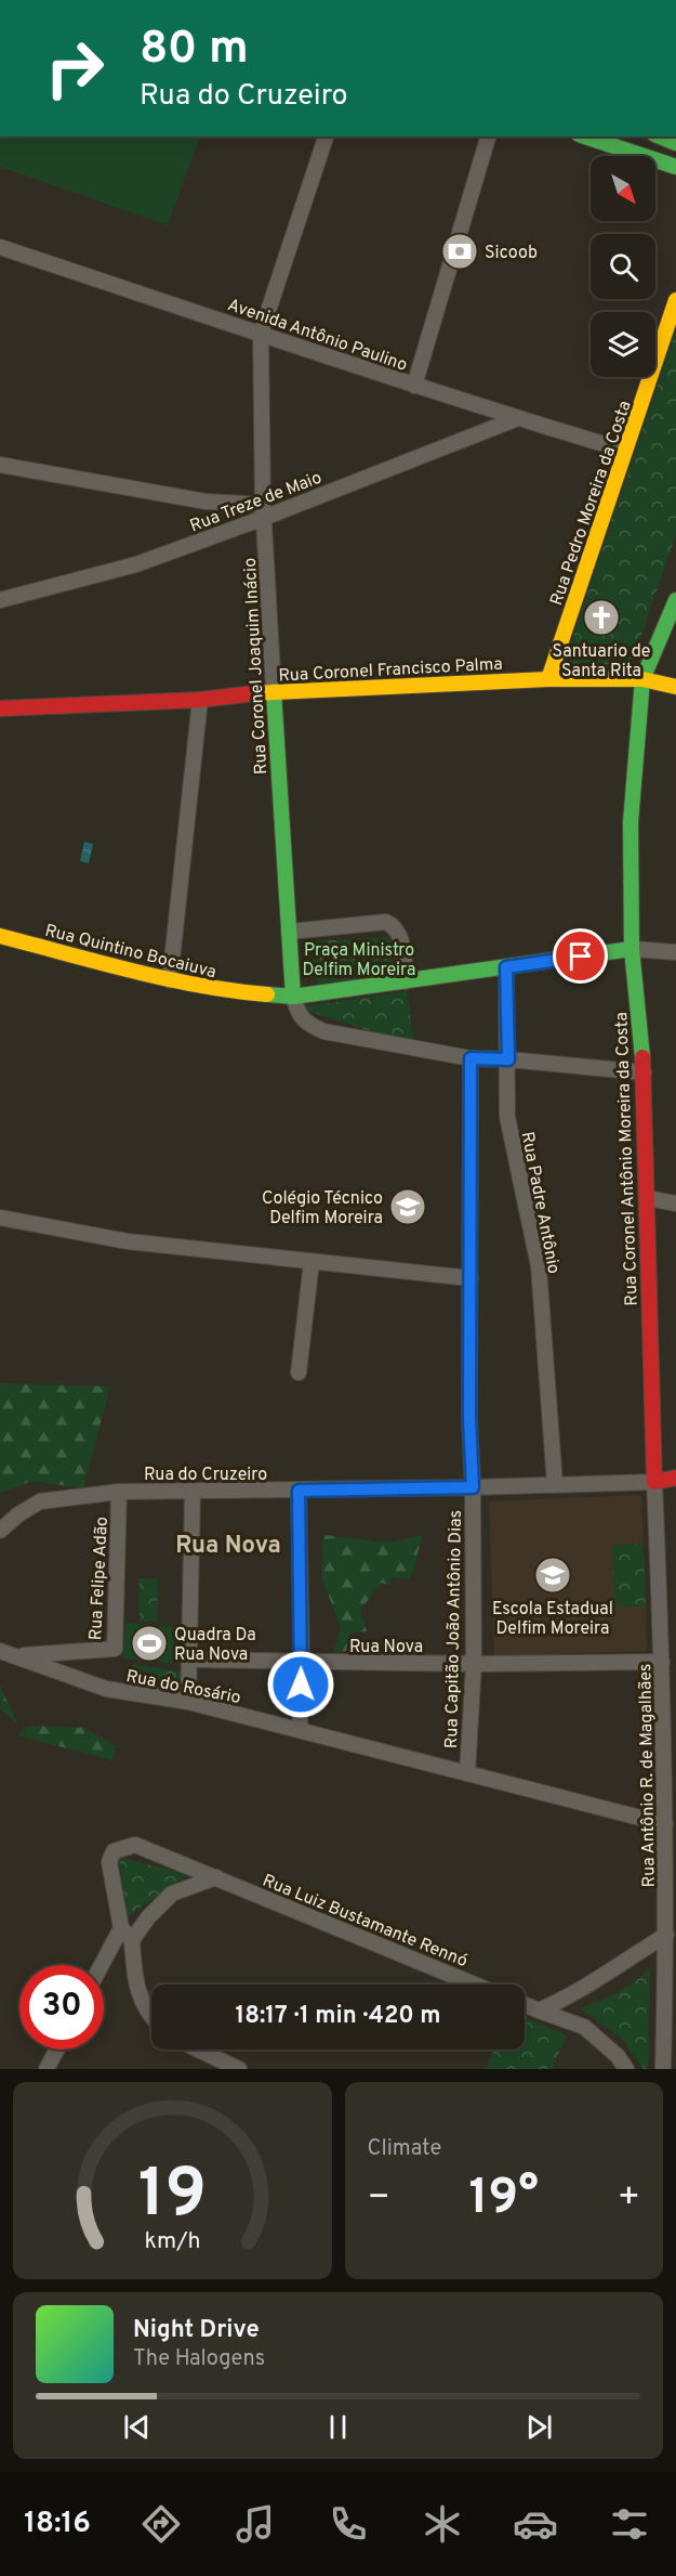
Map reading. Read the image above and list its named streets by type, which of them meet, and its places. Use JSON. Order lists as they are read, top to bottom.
{
  "streets": {
    "main road": [
      "Rua Pedro Moreira da Costa",
      "Rua Coronel Joaquim Inácio",
      "Rua Coronel Francisco Palma",
      "Rua Quintino Bocaiuva",
      "Rua Coronel Antônio Moreira da Costa"
    ],
    "street": [
      "Avenida Antônio Paulino",
      "Rua Treze de Maio",
      "Rua Padre Antônio",
      "Rua do Cruzeiro",
      "Rua Felipe Adão",
      "Rua Capitão João Antônio Dias",
      "Rua Nova",
      "Rua do Rosário",
      "Rua Antônio R. de Magalhães",
      "Rua Luiz Bustamante Rennó"
    ]
  },
  "crossings": [
    ["Avenida Antônio Paulino", "Rua Treze de Maio"],
    ["Avenida Antônio Paulino", "Rua Pedro Moreira da Costa"],
    ["Avenida Antônio Paulino", "Rua Coronel Joaquim Inácio"],
    ["Rua Treze de Maio", "Rua Coronel Joaquim Inácio"],
    ["Rua Pedro Moreira da Costa", "Rua Coronel Francisco Palma"],
    ["Rua Coronel Joaquim Inácio", "Rua Coronel Francisco Palma"],
    ["Rua Coronel Joaquim Inácio", "Rua Quintino Bocaiuva"],
    ["Rua Coronel Francisco Palma", "Rua Coronel Antônio Moreira da Costa"],
    ["Rua Quintino Bocaiuva", "Rua Coronel Antônio Moreira da Costa"],
    ["Rua Quintino Bocaiuva", "Rua Padre Antônio"],
    ["Rua Coronel Antônio Moreira da Costa", "Rua do Cruzeiro"],
    ["Rua Coronel Antônio Moreira da Costa", "Rua Antônio R. de Magalhães"],
    ["Rua Padre Antônio", "Rua do Cruzeiro"],
    ["Rua do Cruzeiro", "Rua Felipe Adão"],
    ["Rua do Cruzeiro", "Rua Capitão João Antônio Dias"],
    ["Rua do Cruzeiro", "Rua Antônio R. de Magalhães"],
    ["Rua Felipe Adão", "Rua do Rosário"],
    ["Rua Capitão João Antônio Dias", "Rua Nova"],
    ["Rua Capitão João Antônio Dias", "Rua do Rosário"],
    ["Rua Nova", "Rua Antônio R. de Magalhães"],
    ["Rua do Rosário", "Rua Antônio R. de Magalhães"]
  ],
  "districts": ["Rua Nova"],
  "parks": ["Praça Ministro Delfim Moreira"],
  "places": {
    "bank": ["Sicoob"],
    "church": ["Santuario de Santa Rita"],
    "school or university": ["Colégio Técnico Delfim Moreira", "Escola Estadual Delfim Moreira"],
    "sports": ["Quadra Da Rua Nova"]
  },
  "north": "bottom right",
  "page": {
    "turn": ["80 m", "Rua do Cruzeiro"],
    "limit": "30",
    "trip": "18:17 · 1 min · 420 m",
    "tile": "Climate",
    "heat": ["−", "19°", "+"],
    "song": ["Night Drive", "The Halogens"],
    "tabs": "18:16",
    "gauge": ["19", "km/h"]
  }
}
